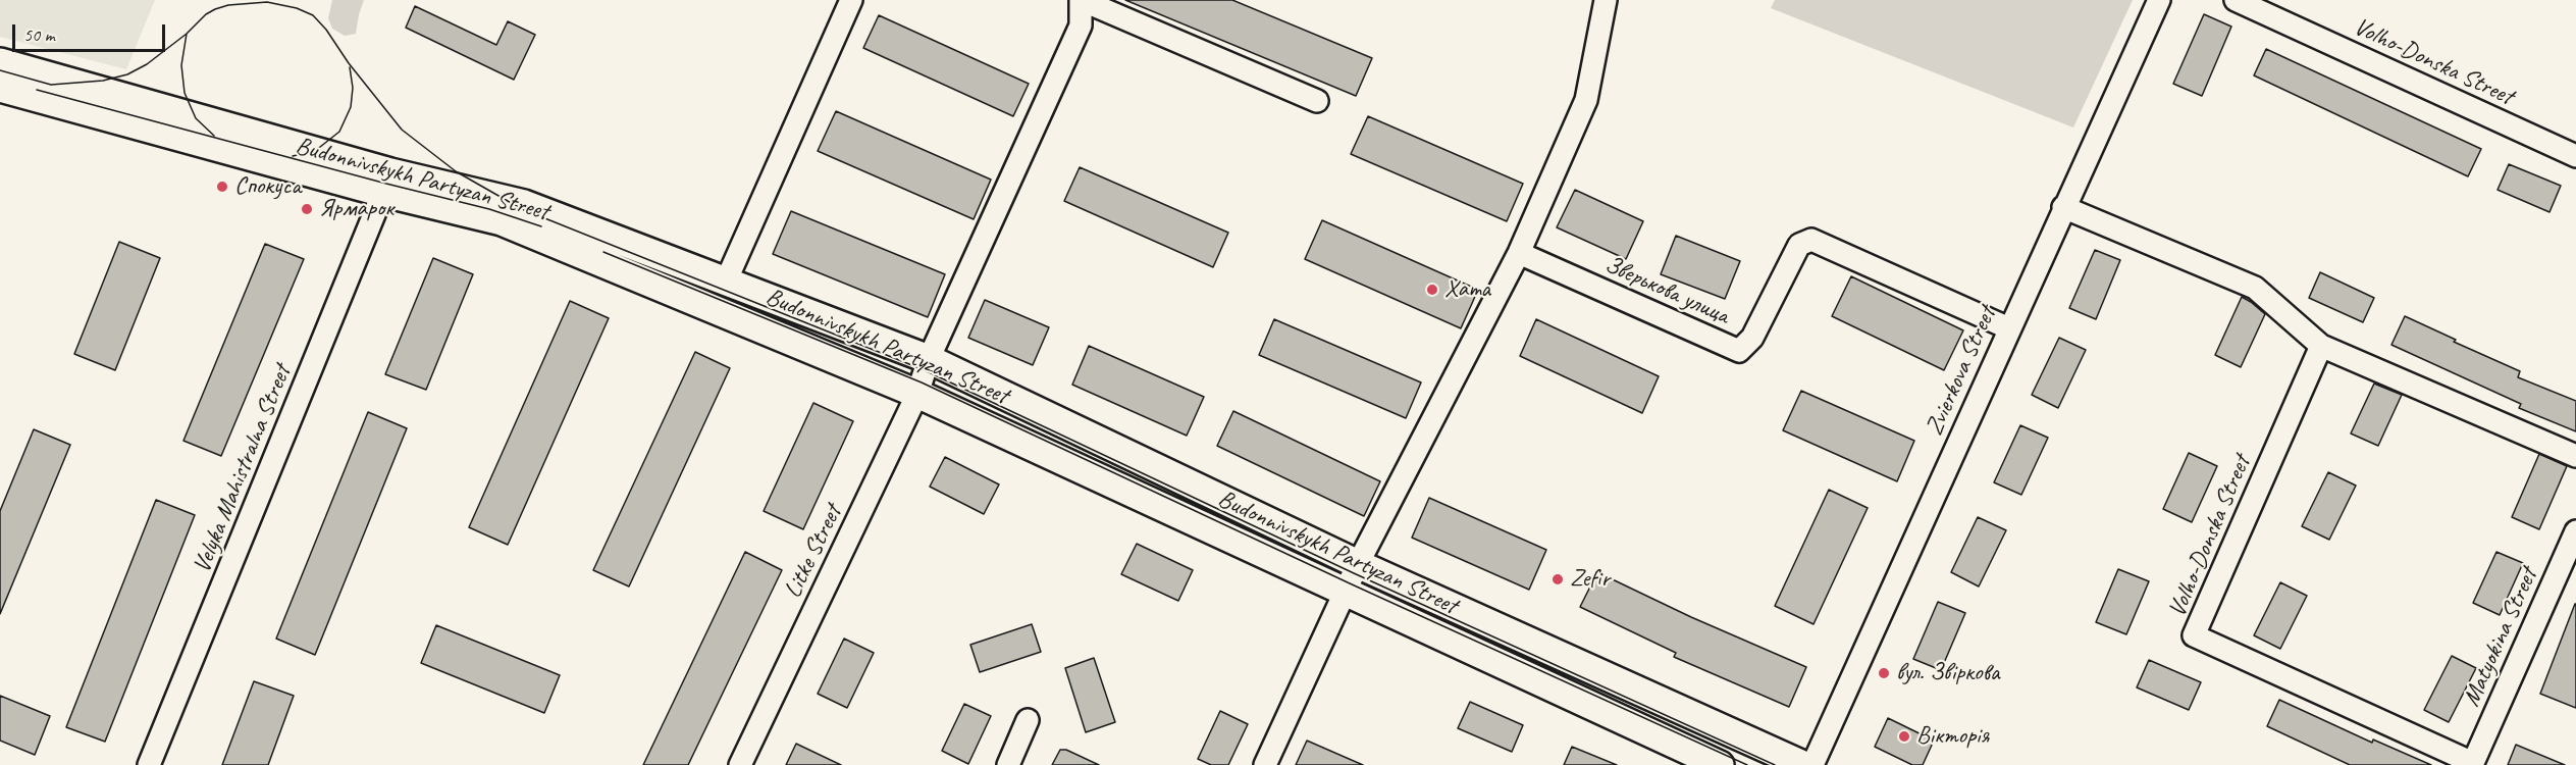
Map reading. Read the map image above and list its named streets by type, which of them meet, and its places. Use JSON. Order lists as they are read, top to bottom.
{
  "streets": {
    "main road": ["Budonnivskykh Partyzan Street"],
    "street": [
      "Volho-Donska Street",
      "Зверькова улица",
      "Zvierkova Street",
      "Velyka Mahistralna Street",
      "Litke Street",
      "Matyokina Street"
    ]
  },
  "crossings": [
    ["Volho-Donska Street", "Matyokina Street"],
    ["Budonnivskykh Partyzan Street", "Velyka Mahistralna Street"],
    ["Budonnivskykh Partyzan Street", "Litke Street"],
    ["Зверькова улица", "Zvierkova Street"]
  ],
  "places": [
    "Спокуса",
    "Ярмарок",
    "Хата",
    "Zefir",
    "вул. Звіркова",
    "Вікторія"
  ],
  "scale_bar": "50 m"
}
